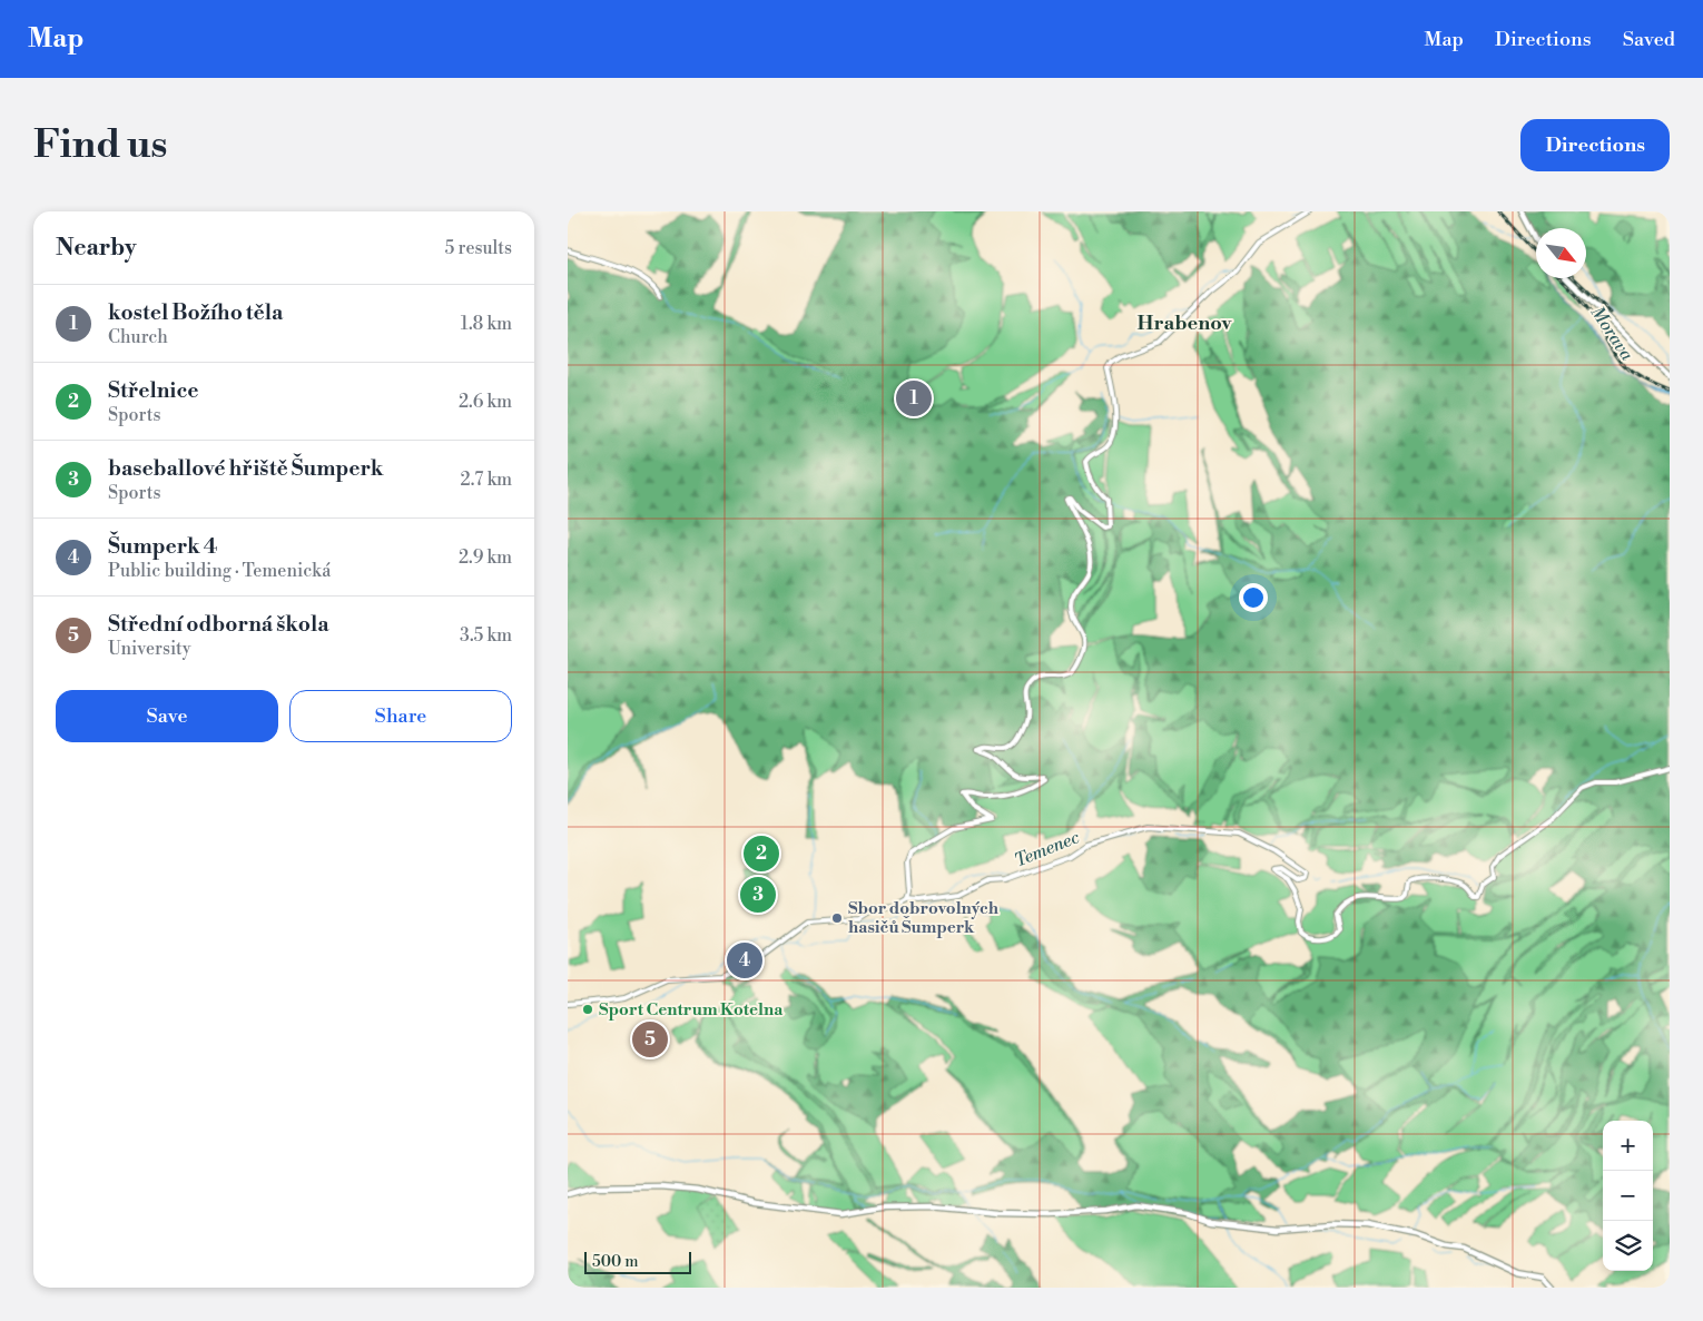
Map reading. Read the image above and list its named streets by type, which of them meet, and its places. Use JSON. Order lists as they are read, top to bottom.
{
  "districts": ["Hrabenov"],
  "water": ["Morava", "Temenec"],
  "places": ["Sbor dobrovolných hasičů Šumperk", "Sport Centrum Kotelna"],
  "scale_bar": "500 m",
  "north": "bottom right",
  "page": {
    "header": "Map",
    "nav": ["Map", "Directions", "Saved"],
    "buttons": [
      "Directions",
      ["Save", "Share"]
    ],
    "title": "Find us",
    "heading": ["Nearby", "5 results"],
    "list": [
      {
        "mark": "1",
        "name": "kostel Božího těla",
        "note": "Church",
        "value": "1.8 km"
      },
      {
        "mark": "2",
        "name": "Střelnice",
        "note": "Sports",
        "value": "2.6 km"
      },
      {
        "mark": "3",
        "name": "baseballové hřiště Šumperk",
        "note": "Sports",
        "value": "2.7 km"
      },
      {
        "mark": "4",
        "name": "Šumperk 4",
        "note": "Public building · Temenická",
        "value": "2.9 km"
      },
      {
        "mark": "5",
        "name": "Střední odborná škola",
        "note": "University",
        "value": "3.5 km"
      }
    ],
    "pins": [
      "1",
      "2",
      "3",
      "4",
      "5"
    ],
    "map_buttons": ["+", "−"],
    "scale": "500 m"
  }
}
